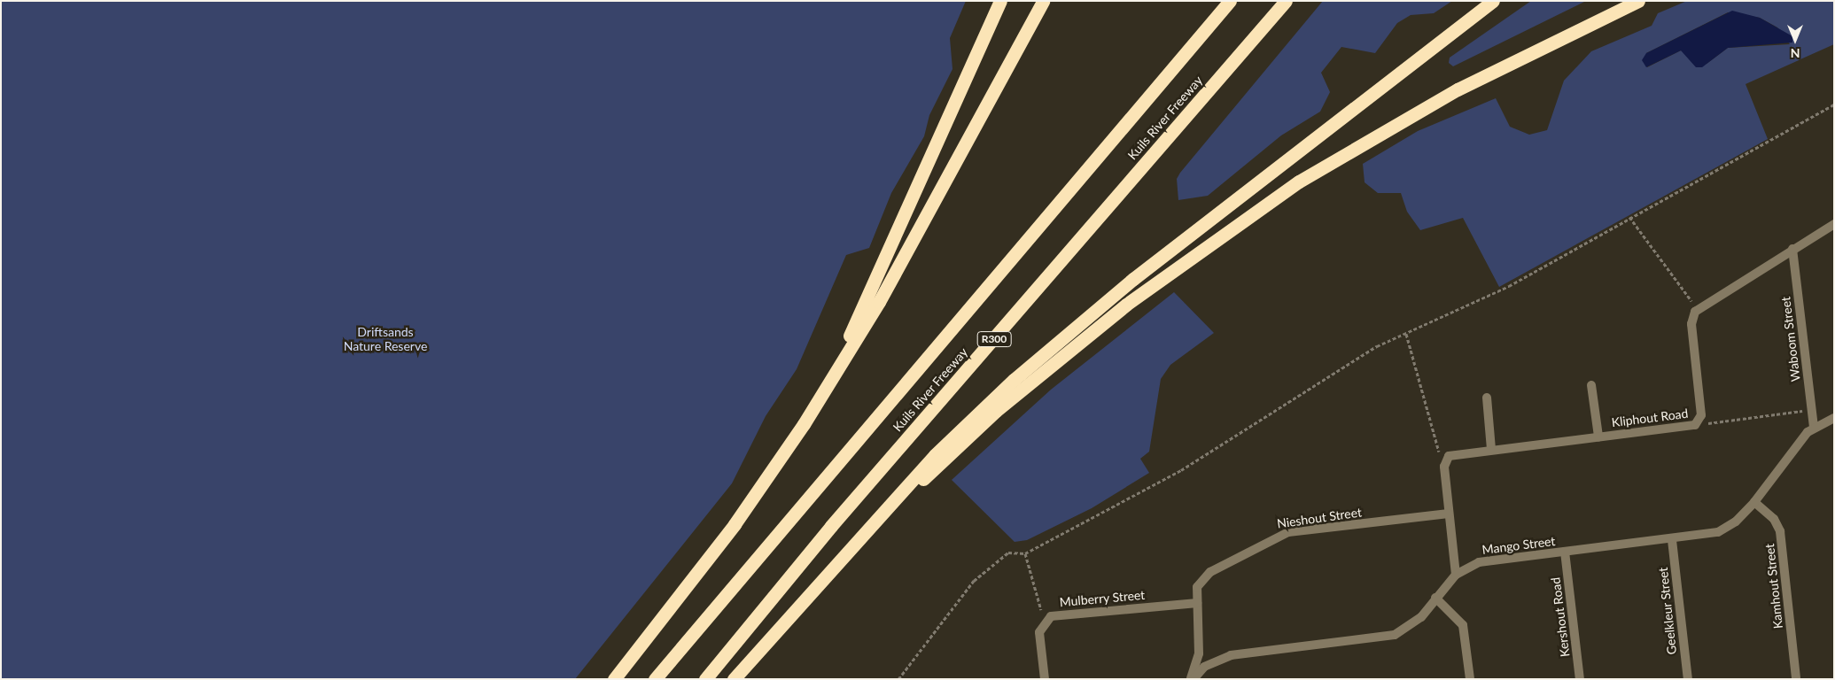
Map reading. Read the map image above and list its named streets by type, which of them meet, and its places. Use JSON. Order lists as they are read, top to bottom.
{
  "streets": {
    "highway": ["Kuils River Freeway", "R300"],
    "street": [
      "Waboom Street",
      "Kliphout Road",
      "Nieshout Street",
      "Mango Street",
      "Kamhout Street",
      "Mulberry Street",
      "Geelkleur Street",
      "Kershout Road"
    ]
  },
  "crossings": [
    ["Waboom Street", "Mango Street"],
    ["Nieshout Street", "Mango Street"],
    ["Nieshout Street", "Mulberry Street"],
    ["Mango Street", "Kamhout Street"],
    ["Mango Street", "Geelkleur Street"],
    ["Mango Street", "Kershout Road"]
  ],
  "parks": ["Driftsands Nature Reserve"],
  "north": "bottom"
}
